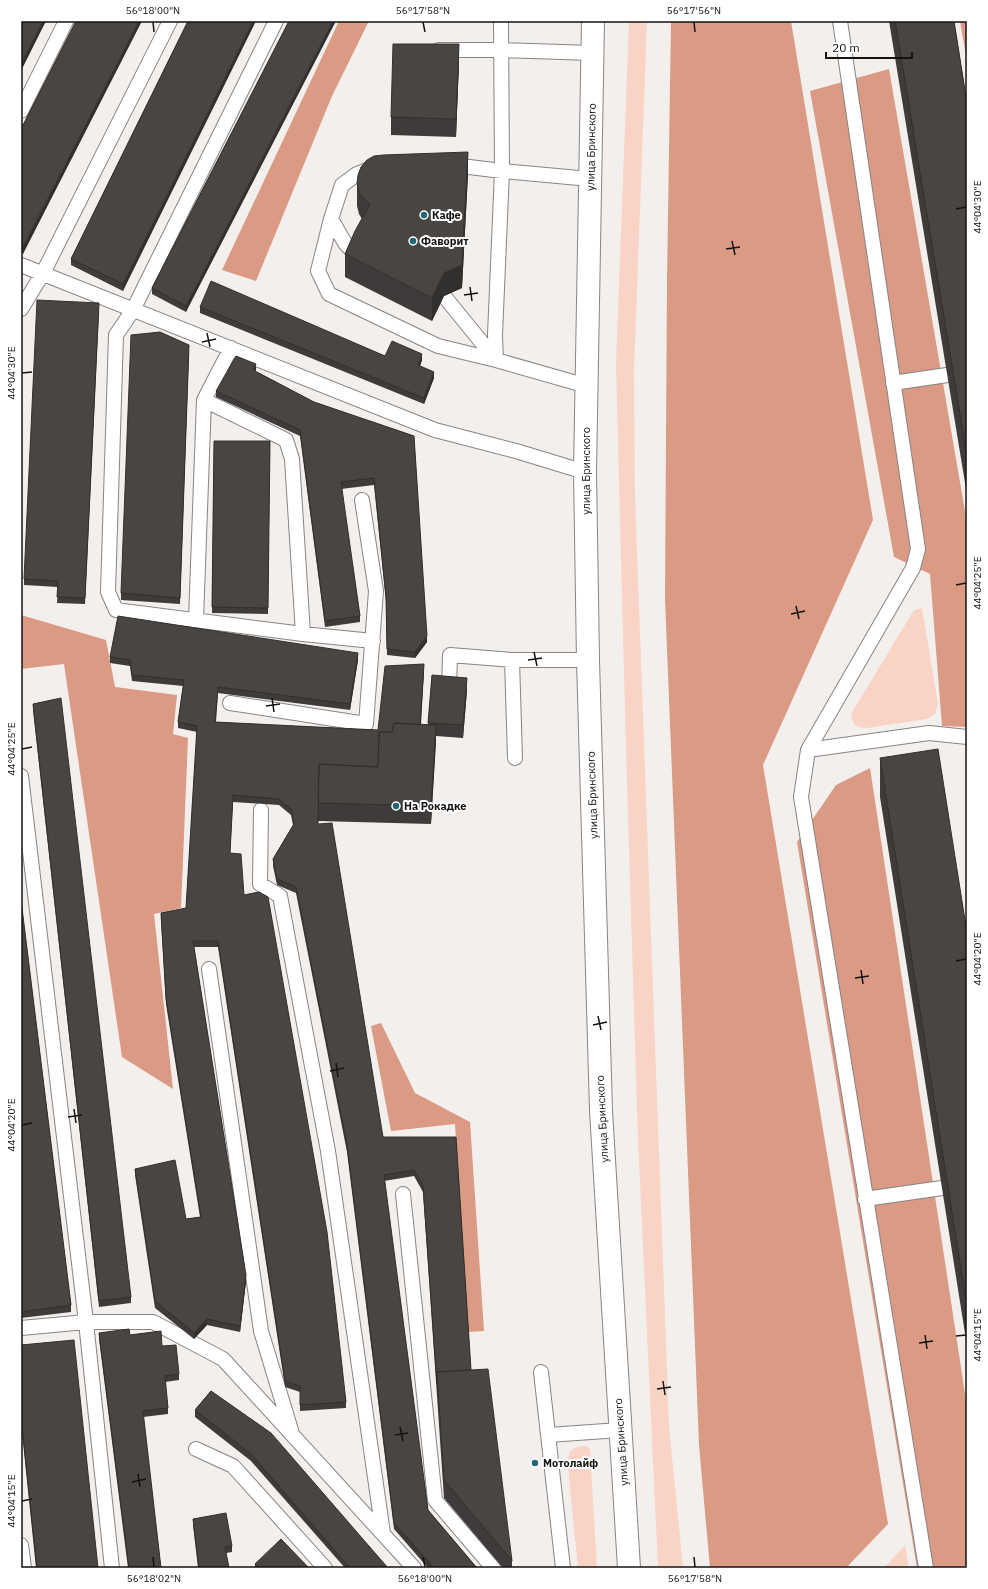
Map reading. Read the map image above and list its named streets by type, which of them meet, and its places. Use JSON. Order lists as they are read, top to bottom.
{
  "streets": {
    "main road": ["улица Бринского"]
  },
  "places": [
    "Кафе",
    "Фаворит",
    "На Рокадке",
    "Мотолайф"
  ],
  "scale_bar": "20 m",
  "coordinates": [
    "56°18'00\"N",
    "56°17'58\"N",
    "56°17'56\"N",
    "44°04'30\"E",
    "44°04'25\"E",
    "44°04'20\"E",
    "44°04'15\"E",
    "56°18'02\"N"
  ]
}
